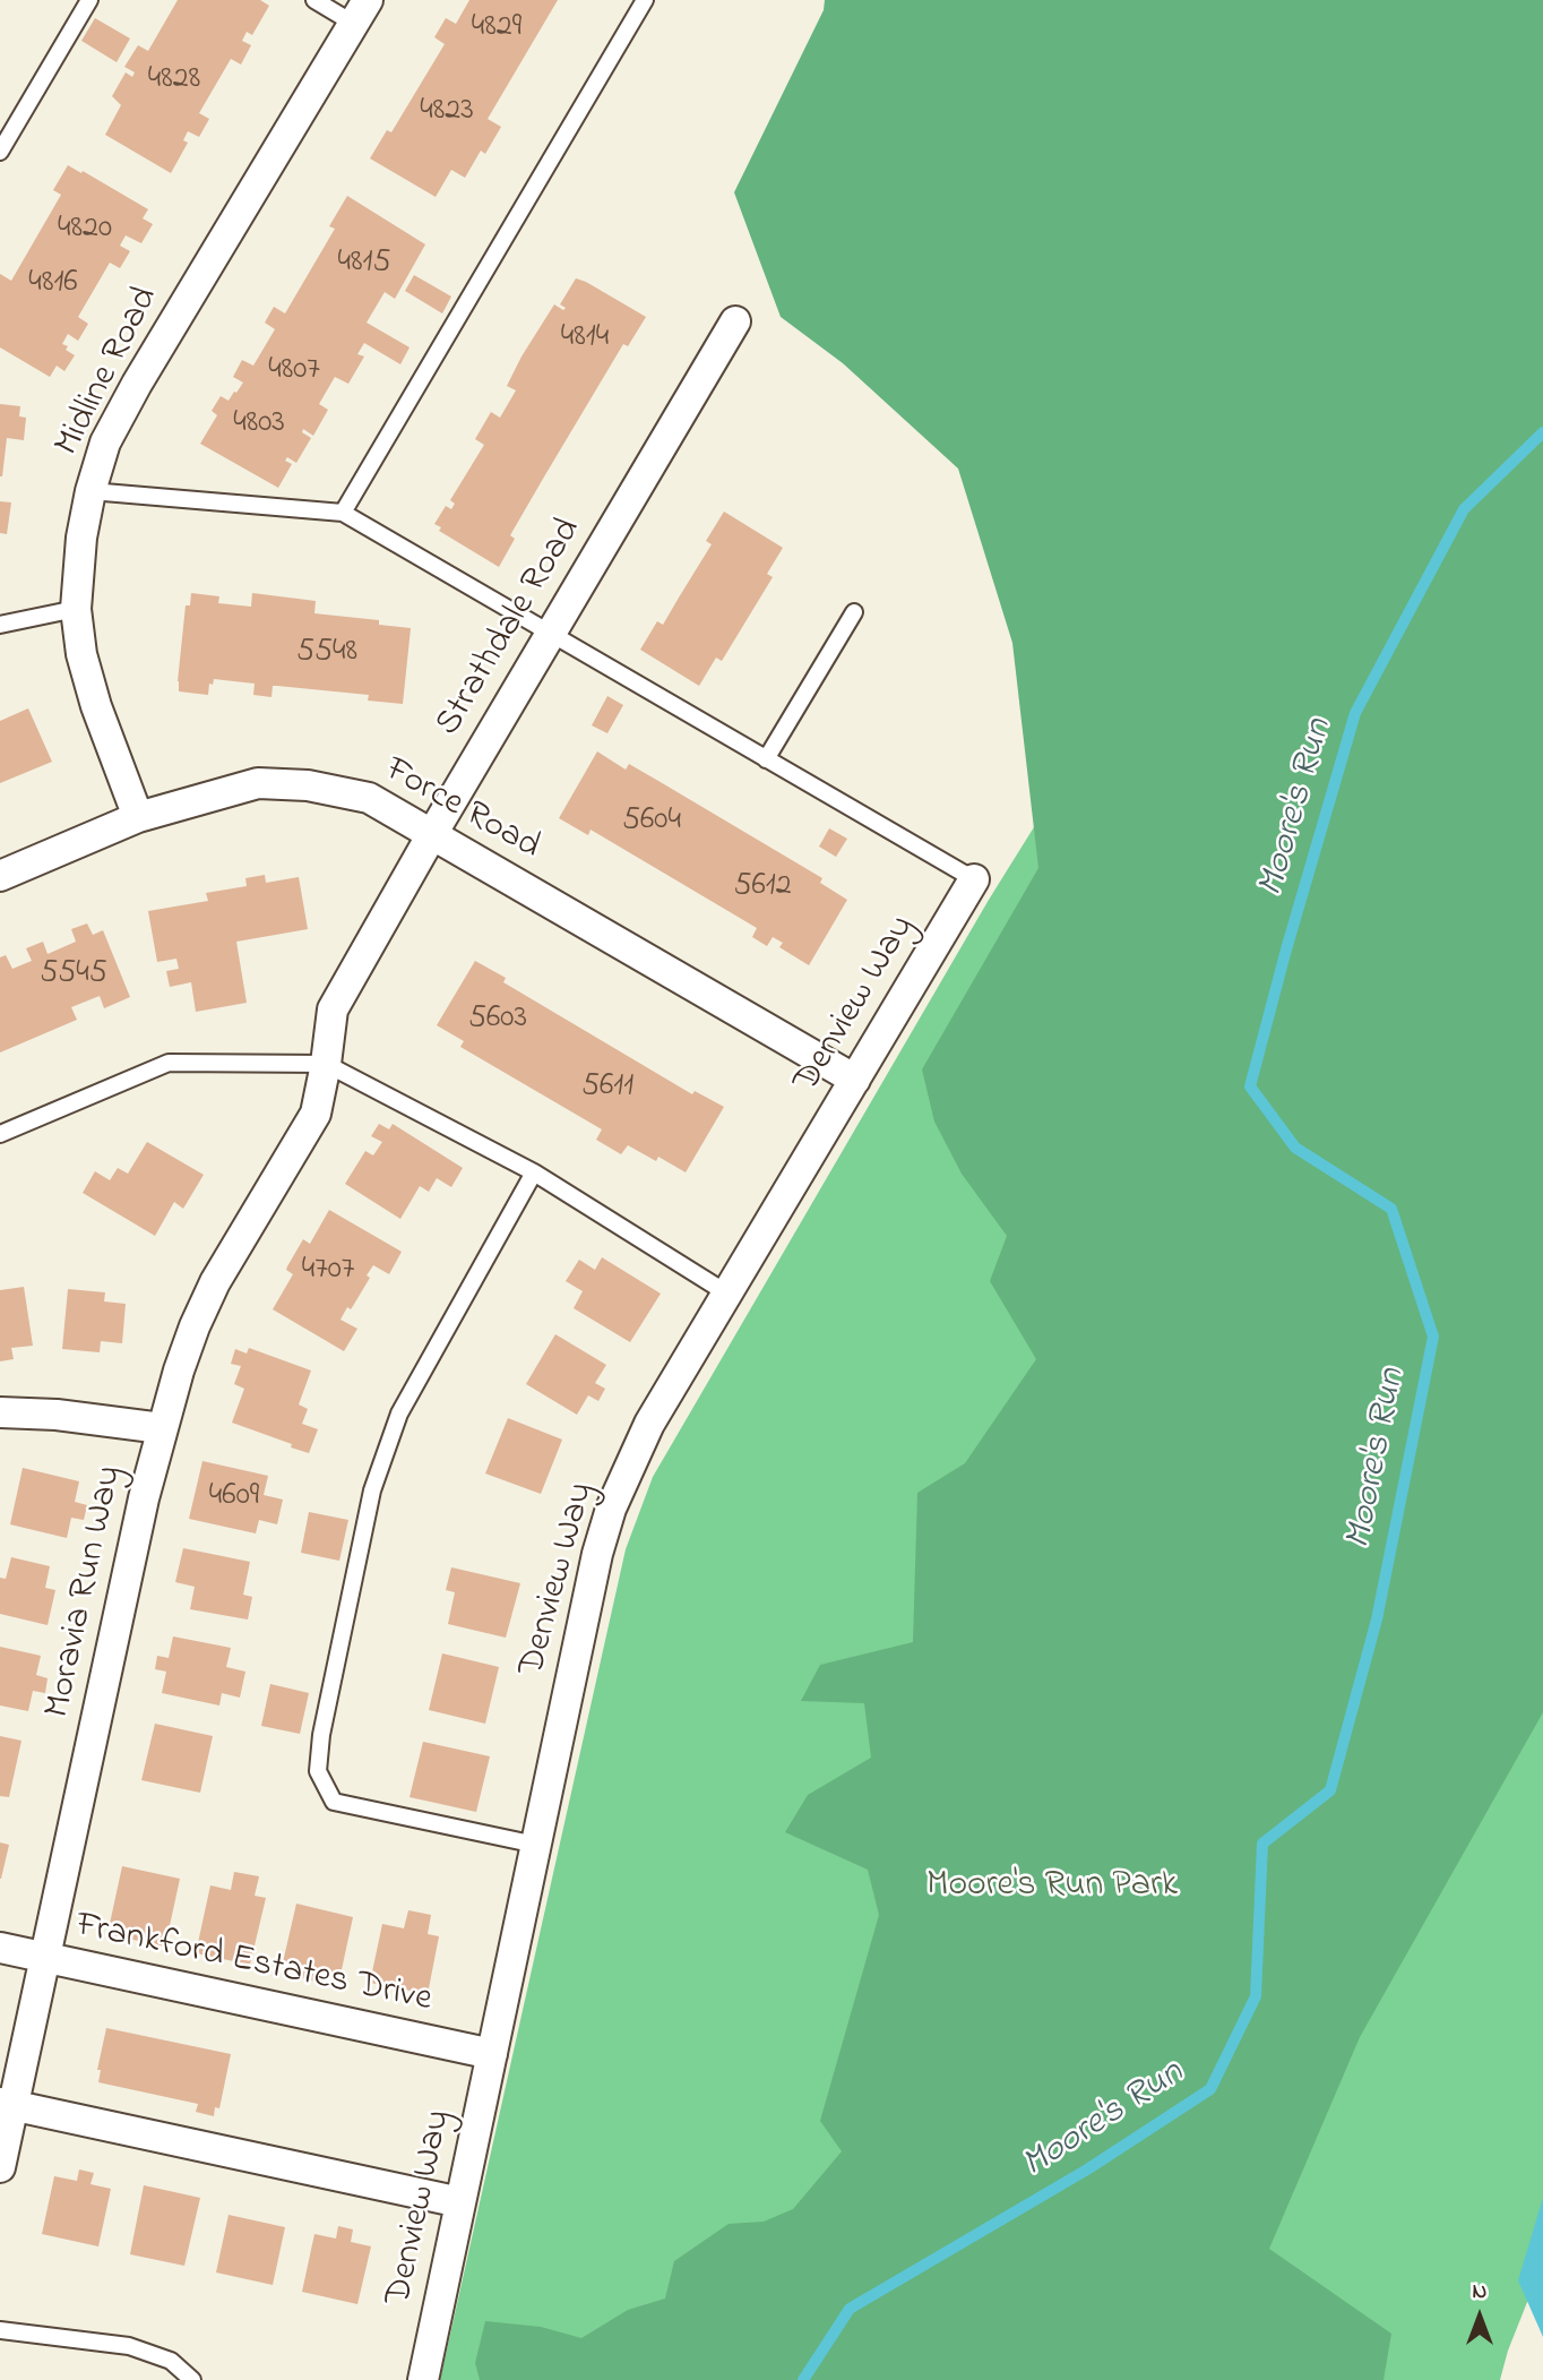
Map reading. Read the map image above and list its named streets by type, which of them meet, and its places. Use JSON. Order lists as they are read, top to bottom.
{
  "streets": {
    "street": [
      "Midline Road",
      "Strathdale Road",
      "Force Road",
      "Denview Way",
      "Moravia Run Way",
      "Frankford Estates Drive"
    ]
  },
  "crossings": [
    ["Midline Road", "Force Road"],
    ["Strathdale Road", "Force Road"],
    ["Strathdale Road", "Moravia Run Way"],
    ["Force Road", "Denview Way"],
    ["Denview Way", "Frankford Estates Drive"],
    ["Moravia Run Way", "Frankford Estates Drive"]
  ],
  "water": ["Moore's Run"],
  "parks": ["Moore's Run Park"],
  "house_numbers": [
    "4829",
    "4828",
    "4823",
    "4820",
    "4815",
    "4816",
    "4814",
    "4807",
    "4803",
    "5548",
    "5604",
    "5612",
    "5545",
    "5603",
    "5611",
    "4707",
    "4609"
  ],
  "north": "top"
}
